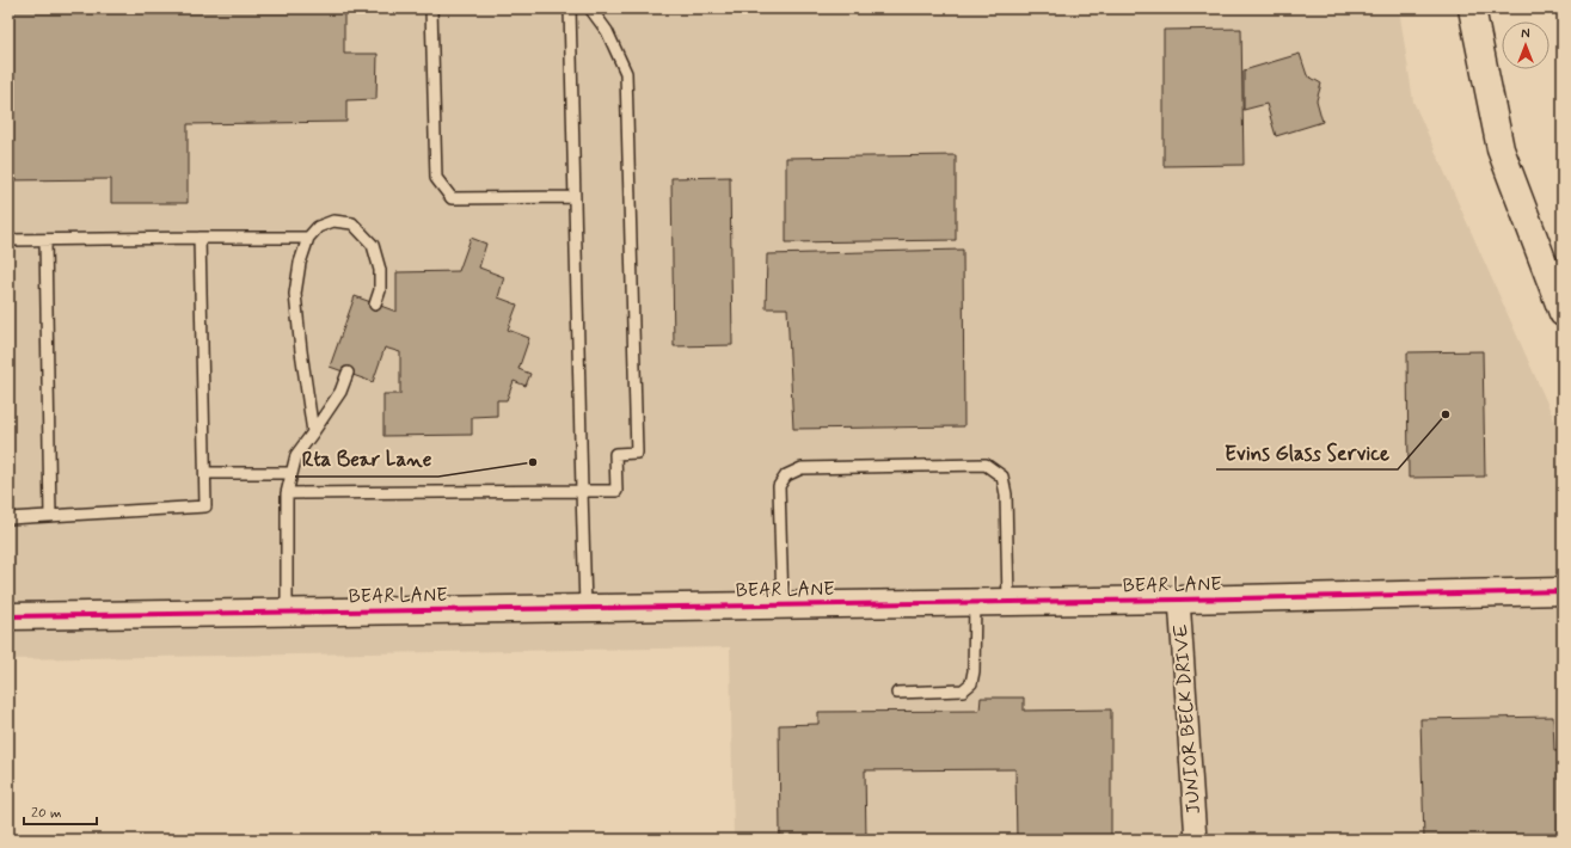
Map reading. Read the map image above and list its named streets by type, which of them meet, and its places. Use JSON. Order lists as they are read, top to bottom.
{
  "streets": {
    "street": ["BEAR LANE", "JUNIOR BECK DRIVE"]
  },
  "crossings": [
    ["BEAR LANE", "JUNIOR BECK DRIVE"]
  ],
  "places": ["Evins Glass Service", "Rta Bear Lane"],
  "scale_bar": "20 m",
  "north": "top"
}
